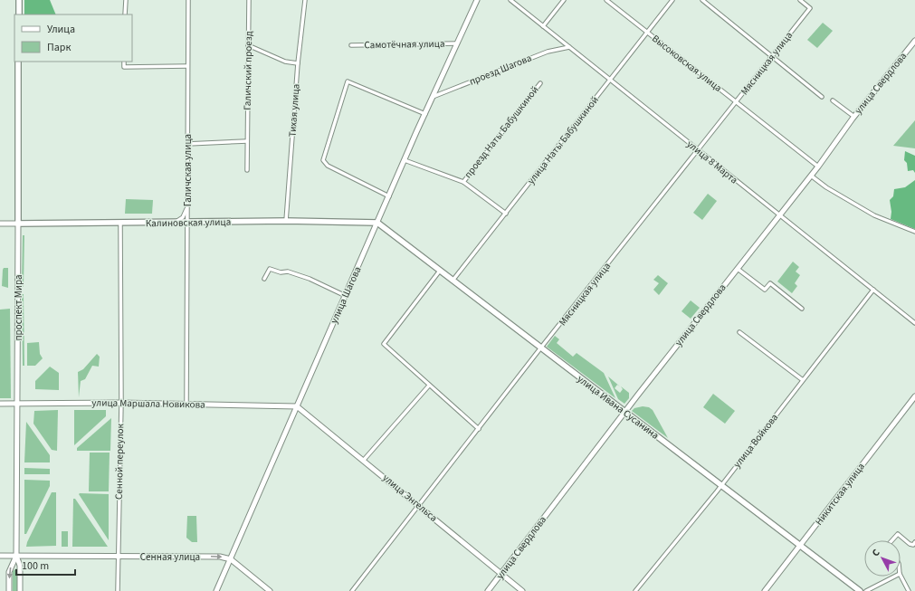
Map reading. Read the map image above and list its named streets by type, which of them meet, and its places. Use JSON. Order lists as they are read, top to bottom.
{
  "streets": {
    "main road": [
      "улица Свердлова",
      "Калиновская улица",
      "улица Шагова",
      "проспект Мира",
      "улица Маршала Новикова",
      "улица Ивана Сусанина",
      "Никитская улица",
      "улица Энгельса",
      "Сенная улица"
    ],
    "street": [
      "Самотёчная улица",
      "Высоковская улица",
      "Мясницкая улица",
      "проезд Шагова",
      "Галичский проезд",
      "Тихая улица",
      "проезд Наты Бабушкиной",
      "улица Наты Бабушкиной",
      "улица 8 Марта",
      "Галичская улица",
      "улица Войкова",
      "Сенной переулок"
    ]
  },
  "crossings": [
    ["Самотёчная улица", "улица Шагова"],
    ["Высоковская улица", "Мясницкая улица"],
    ["Высоковская улица", "улица Свердлова"],
    ["Высоковская улица", "улица Наты Бабушкиной"],
    ["Мясницкая улица", "улица 8 Марта"],
    ["Мясницкая улица", "улица Ивана Сусанина"],
    ["Мясницкая улица", "улица Энгельса"],
    ["проезд Шагова", "улица 8 Марта"],
    ["проезд Шагова", "улица Шагова"],
    ["улица Свердлова", "улица 8 Марта"],
    ["улица Свердлова", "улица Ивана Сусанина"],
    ["улица Свердлова", "улица Энгельса"],
    ["Тихая улица", "Калиновская улица"],
    ["улица Наты Бабушкиной", "улица 8 Марта"],
    ["улица Наты Бабушкиной", "улица Ивана Сусанина"],
    ["улица 8 Марта", "улица Войкова"],
    ["Галичская улица", "Калиновская улица"],
    ["Галичская улица", "улица Маршала Новикова"],
    ["Калиновская улица", "улица Шагова"],
    ["Калиновская улица", "проспект Мира"],
    ["Калиновская улица", "улица Ивана Сусанина"],
    ["Калиновская улица", "Сенной переулок"],
    ["улица Шагова", "улица Маршала Новикова"],
    ["улица Шагова", "улица Ивана Сусанина"],
    ["улица Шагова", "улица Энгельса"],
    ["улица Шагова", "Сенная улица"],
    ["проспект Мира", "улица Маршала Новикова"],
    ["проспект Мира", "Сенная улица"],
    ["улица Маршала Новикова", "Сенной переулок"],
    ["улица Маршала Новикова", "улица Энгельса"],
    ["улица Ивана Сусанина", "улица Войкова"],
    ["улица Ивана Сусанина", "Никитская улица"],
    ["Сенной переулок", "Сенная улица"]
  ],
  "one_way": ["Сенная улица"],
  "legend": ["Улица", "Парк"],
  "scale_bar": "100 m",
  "north": "top left"
}
